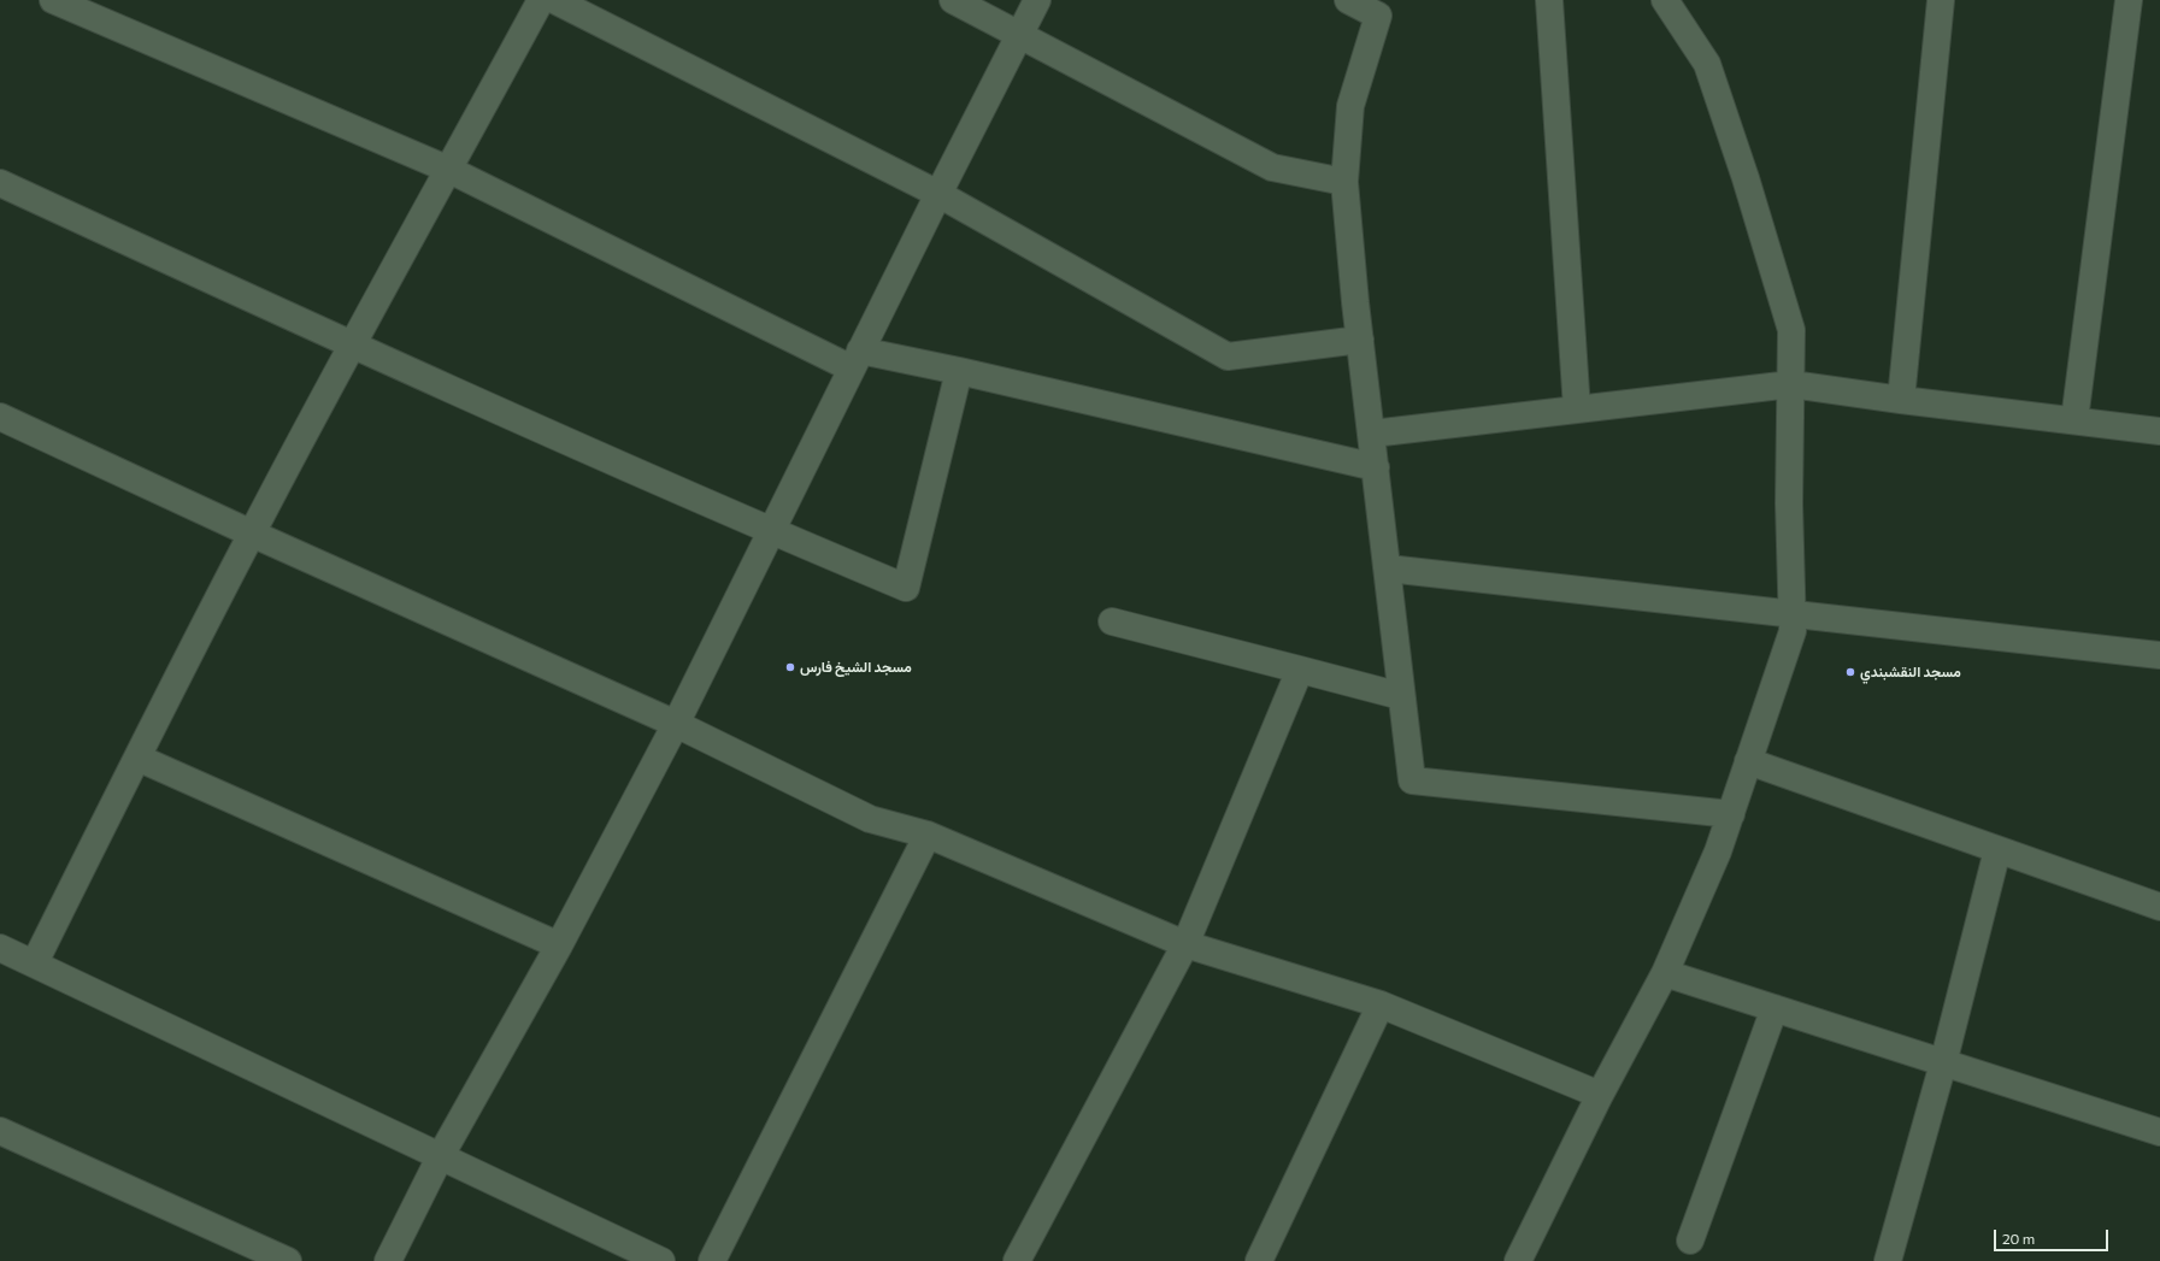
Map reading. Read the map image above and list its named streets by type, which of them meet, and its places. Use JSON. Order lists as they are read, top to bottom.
{
  "places": ["مسجد الشيخ فارس", "مسجد النقشبندي"],
  "scale_bar": "20 m"
}
